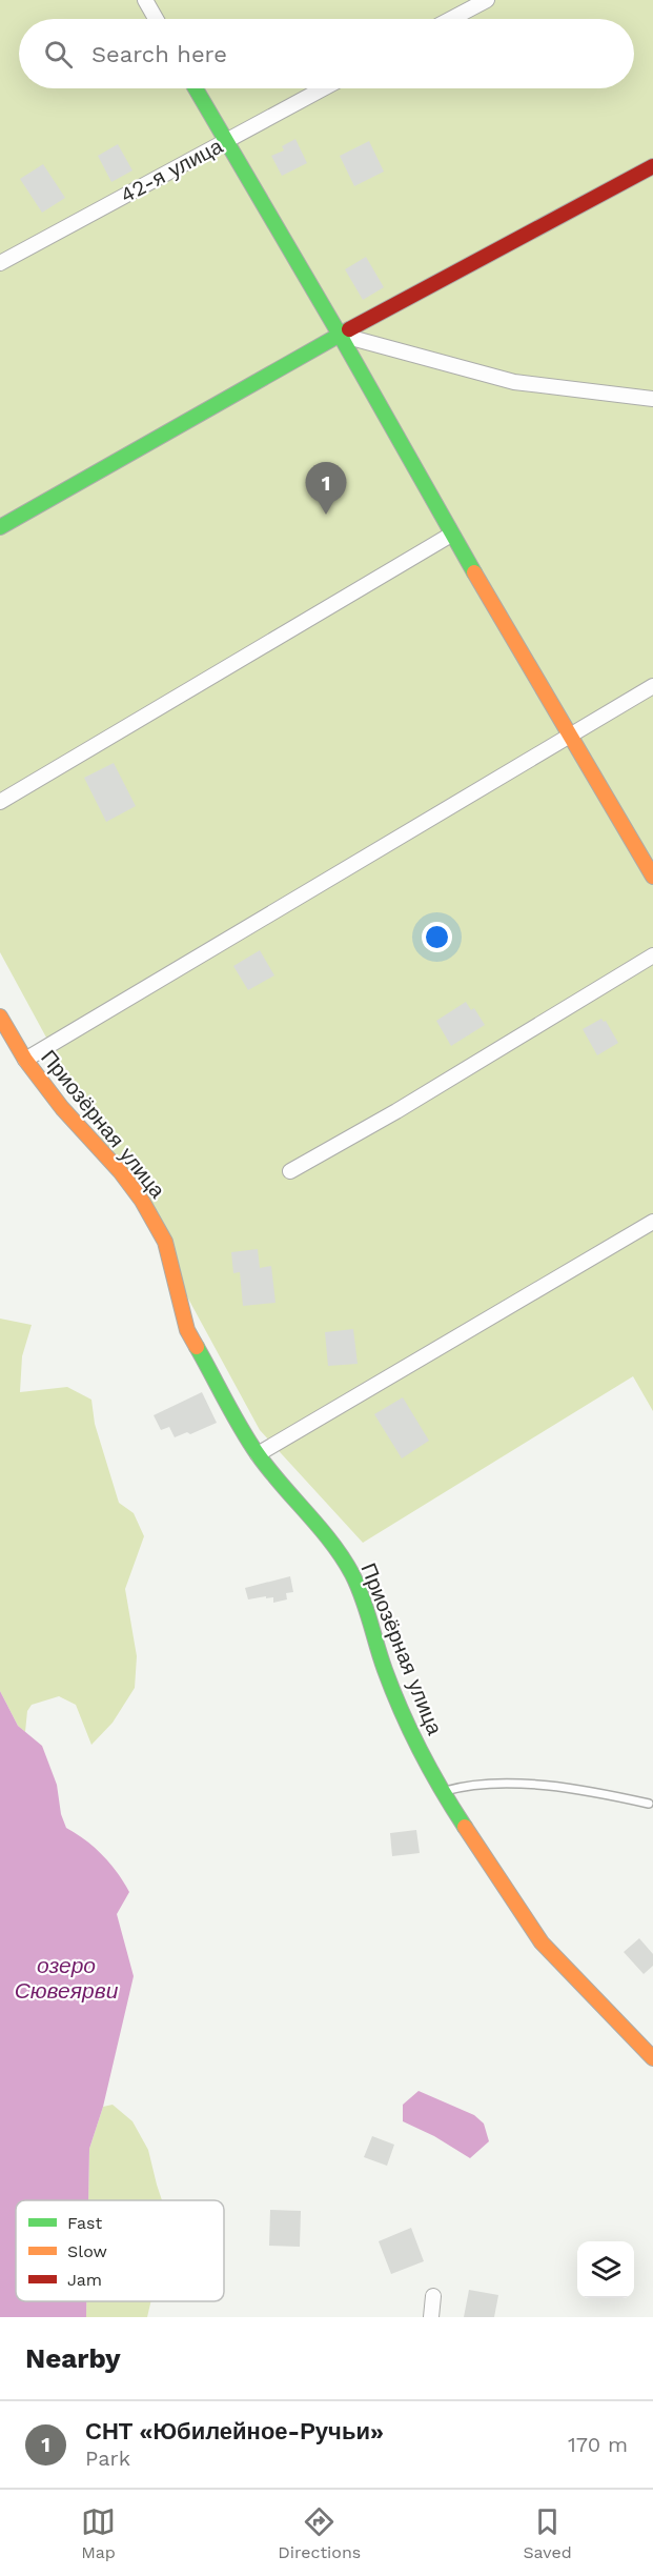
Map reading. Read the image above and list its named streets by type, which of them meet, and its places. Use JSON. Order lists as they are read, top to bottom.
{
  "streets": {
    "street": ["42-я улица", "Приозёрная улица"]
  },
  "water": ["озеро Сювеярви"],
  "legend": ["Fast", "Slow", "Jam"],
  "page": {
    "search": "Search here",
    "pins": "1",
    "heading": "Nearby",
    "list": [
      {
        "mark": "1",
        "name": "СНТ «Юбилейное-Ручьи»",
        "note": "Park",
        "value": "170 m"
      }
    ],
    "nav": ["Map", "Directions", "Saved"]
  }
}
